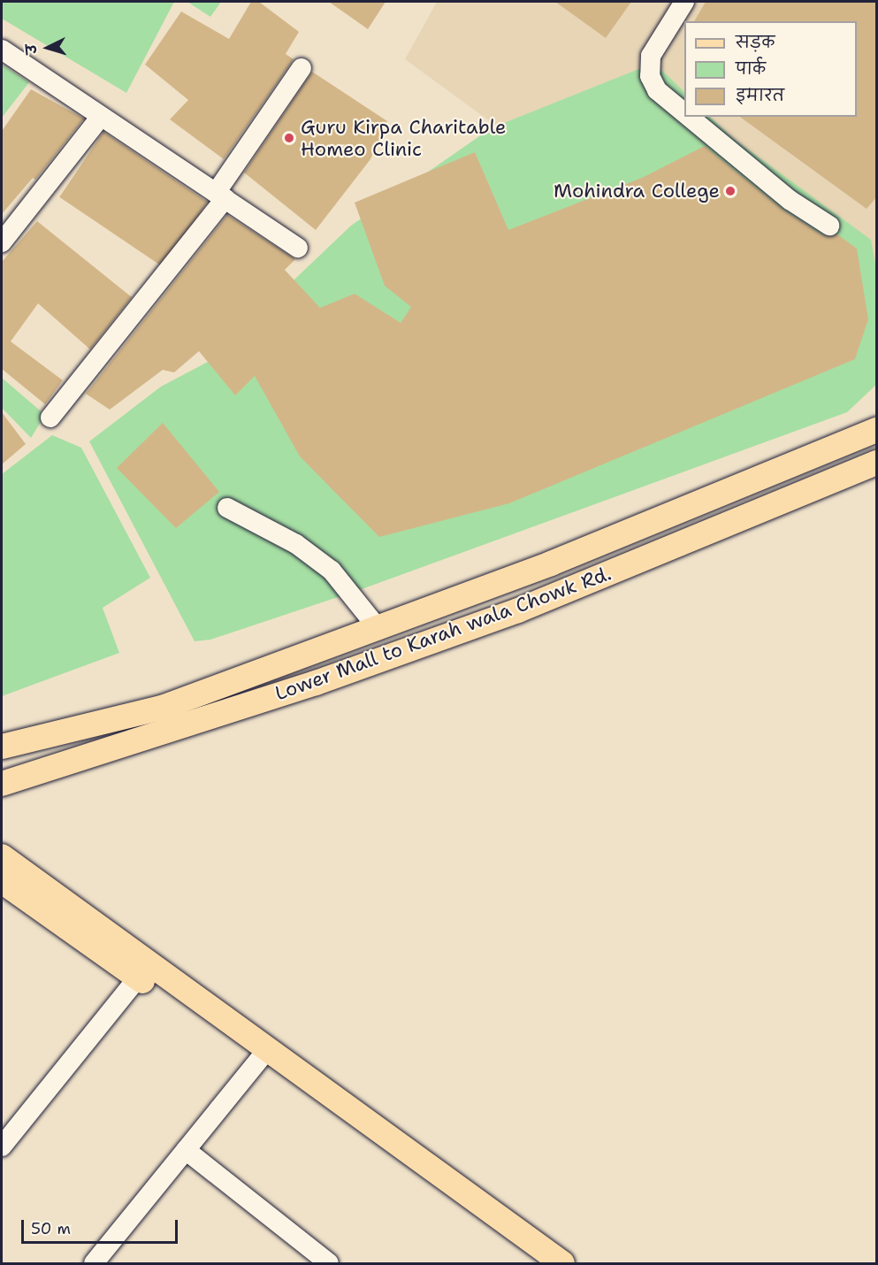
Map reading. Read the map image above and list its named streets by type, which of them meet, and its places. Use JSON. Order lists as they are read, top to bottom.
{
  "streets": {
    "main road": ["Lower Mall to Karah wala Chowk Rd."]
  },
  "places": ["Guru Kirpa Charitable Homeo Clinic", "Mohindra College"],
  "legend": ["सड़क", "पार्क", "इमारत"],
  "scale_bar": "50 m",
  "north": "left"
}
